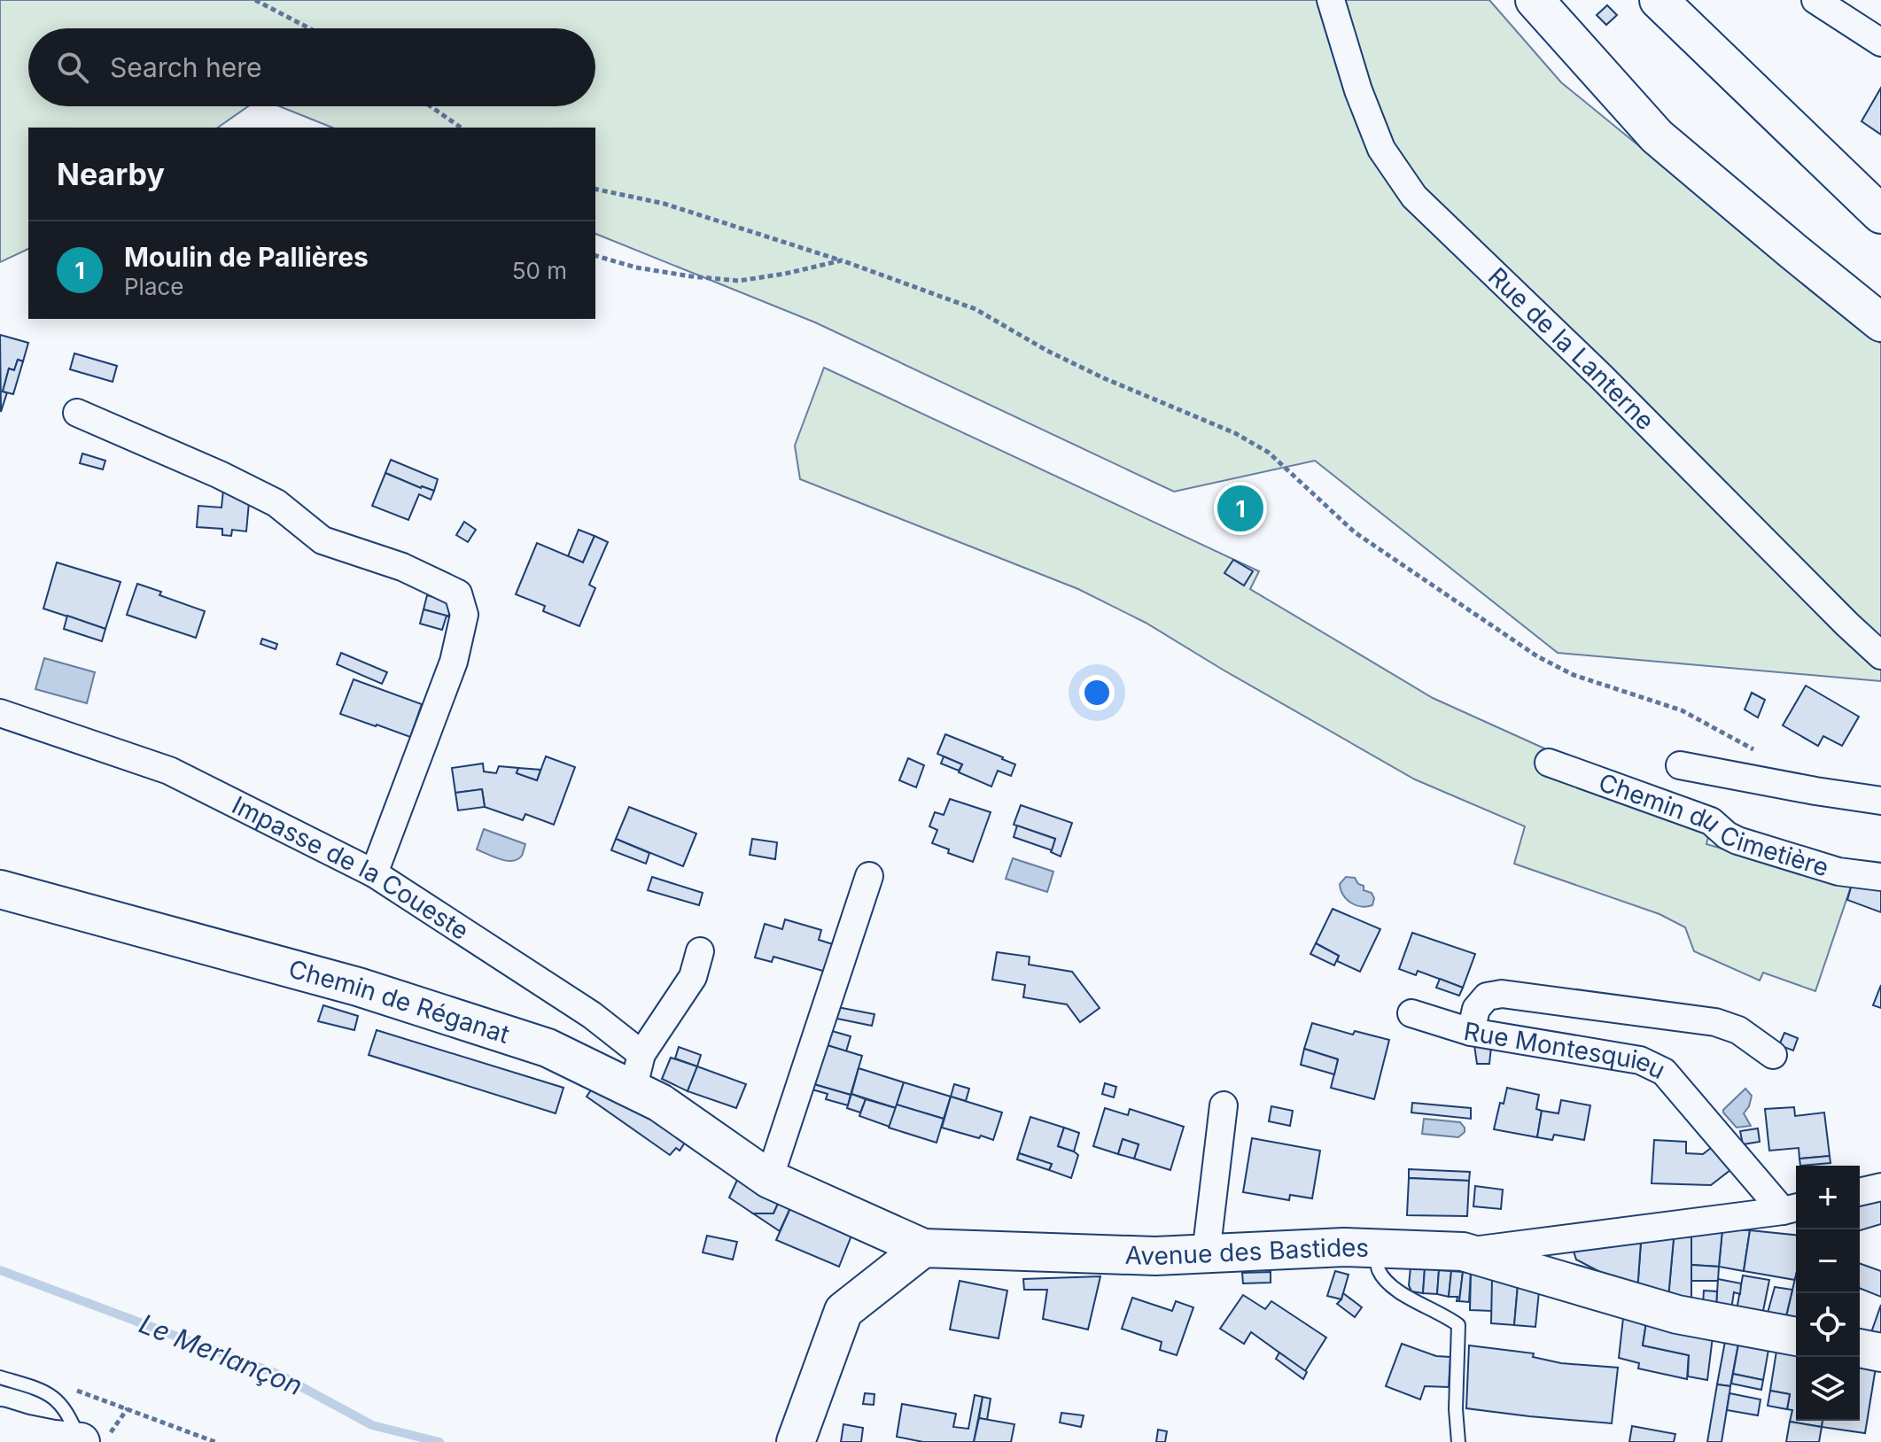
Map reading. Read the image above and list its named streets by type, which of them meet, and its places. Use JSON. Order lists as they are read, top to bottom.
{
  "streets": {
    "street": [
      "Rue de la Lanterne",
      "Chemin du Cimetière",
      "Impasse de la Coueste",
      "Chemin de Réganat",
      "Rue Montesquieu",
      "Avenue des Bastides"
    ]
  },
  "crossings": [
    ["Chemin de Réganat", "Avenue des Bastides"],
    ["Rue Montesquieu", "Avenue des Bastides"]
  ],
  "water": ["Le Merlançon"],
  "page": {
    "search": "Search here",
    "heading": "Nearby",
    "list": [
      {
        "mark": "1",
        "name": "Moulin de Pallières",
        "note": "Place",
        "value": "50 m"
      }
    ],
    "pins": "1",
    "map_buttons": ["+", "−"]
  }
}
